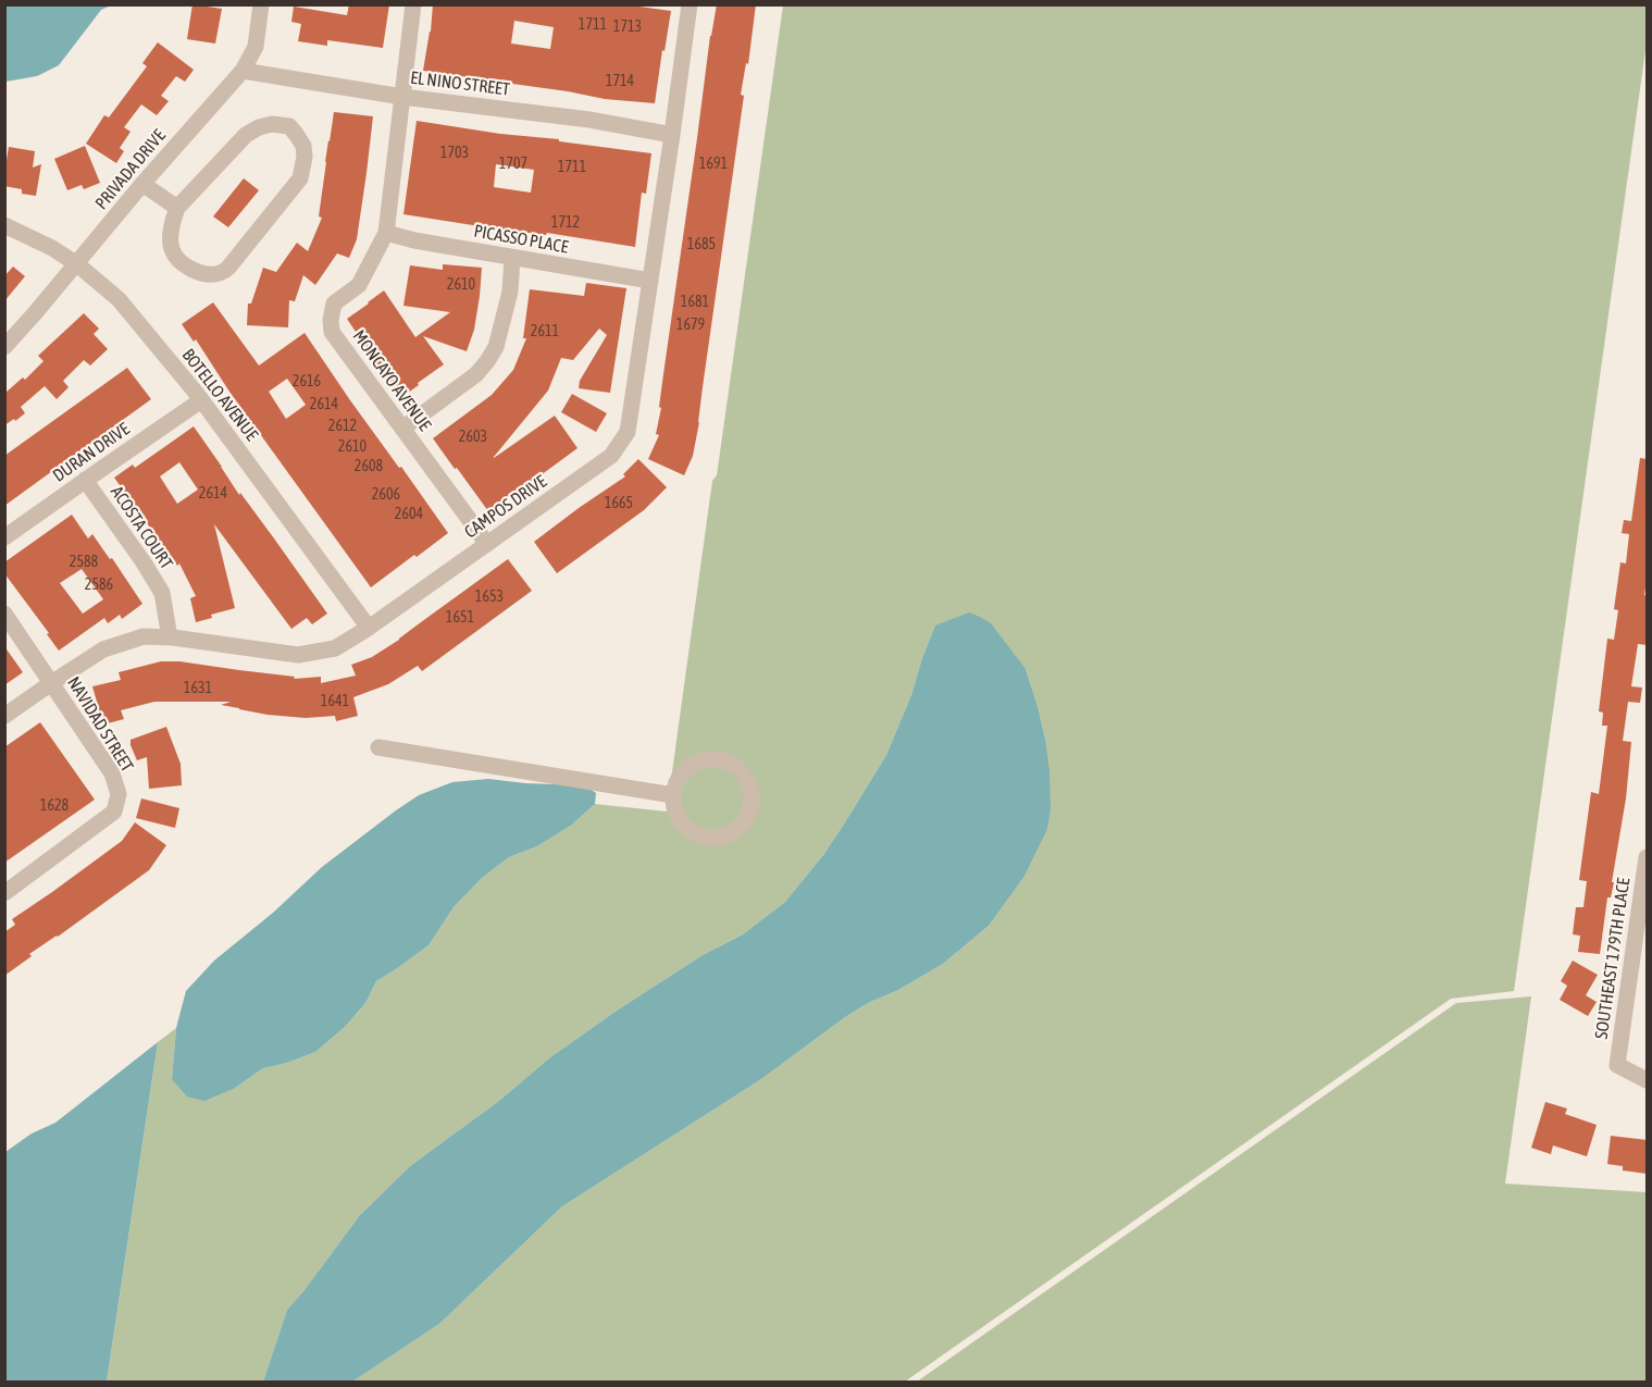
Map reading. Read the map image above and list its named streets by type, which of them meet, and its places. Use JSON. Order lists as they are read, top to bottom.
{
  "streets": {
    "street": [
      "EL NINO STREET",
      "PRIVADA DRIVE",
      "PICASSO PLACE",
      "MONCAYO AVENUE",
      "BOTELLO AVENUE",
      "DURAN DRIVE",
      "CAMPOS DRIVE",
      "ACOSTA COURT",
      "NAVIDAD STREET",
      "SOUTHEAST 179TH PLACE"
    ]
  },
  "crossings": [
    ["EL NINO STREET", "PRIVADA DRIVE"],
    ["EL NINO STREET", "MONCAYO AVENUE"],
    ["EL NINO STREET", "CAMPOS DRIVE"],
    ["PRIVADA DRIVE", "BOTELLO AVENUE"],
    ["PICASSO PLACE", "MONCAYO AVENUE"],
    ["PICASSO PLACE", "CAMPOS DRIVE"],
    ["MONCAYO AVENUE", "CAMPOS DRIVE"],
    ["BOTELLO AVENUE", "DURAN DRIVE"],
    ["BOTELLO AVENUE", "CAMPOS DRIVE"],
    ["DURAN DRIVE", "ACOSTA COURT"],
    ["CAMPOS DRIVE", "ACOSTA COURT"],
    ["CAMPOS DRIVE", "NAVIDAD STREET"]
  ],
  "house_numbers": [
    "1711",
    "1713",
    "1714",
    "1703",
    "1707",
    "1691",
    "1711",
    "1712",
    "1685",
    "2610",
    "1681",
    "1679",
    "2611",
    "2616",
    "2614",
    "2612",
    "2603",
    "2610",
    "2608",
    "2614",
    "2606",
    "1665",
    "2604",
    "2588",
    "2586",
    "1653",
    "1651",
    "1631",
    "1641",
    "1628"
  ]
}
